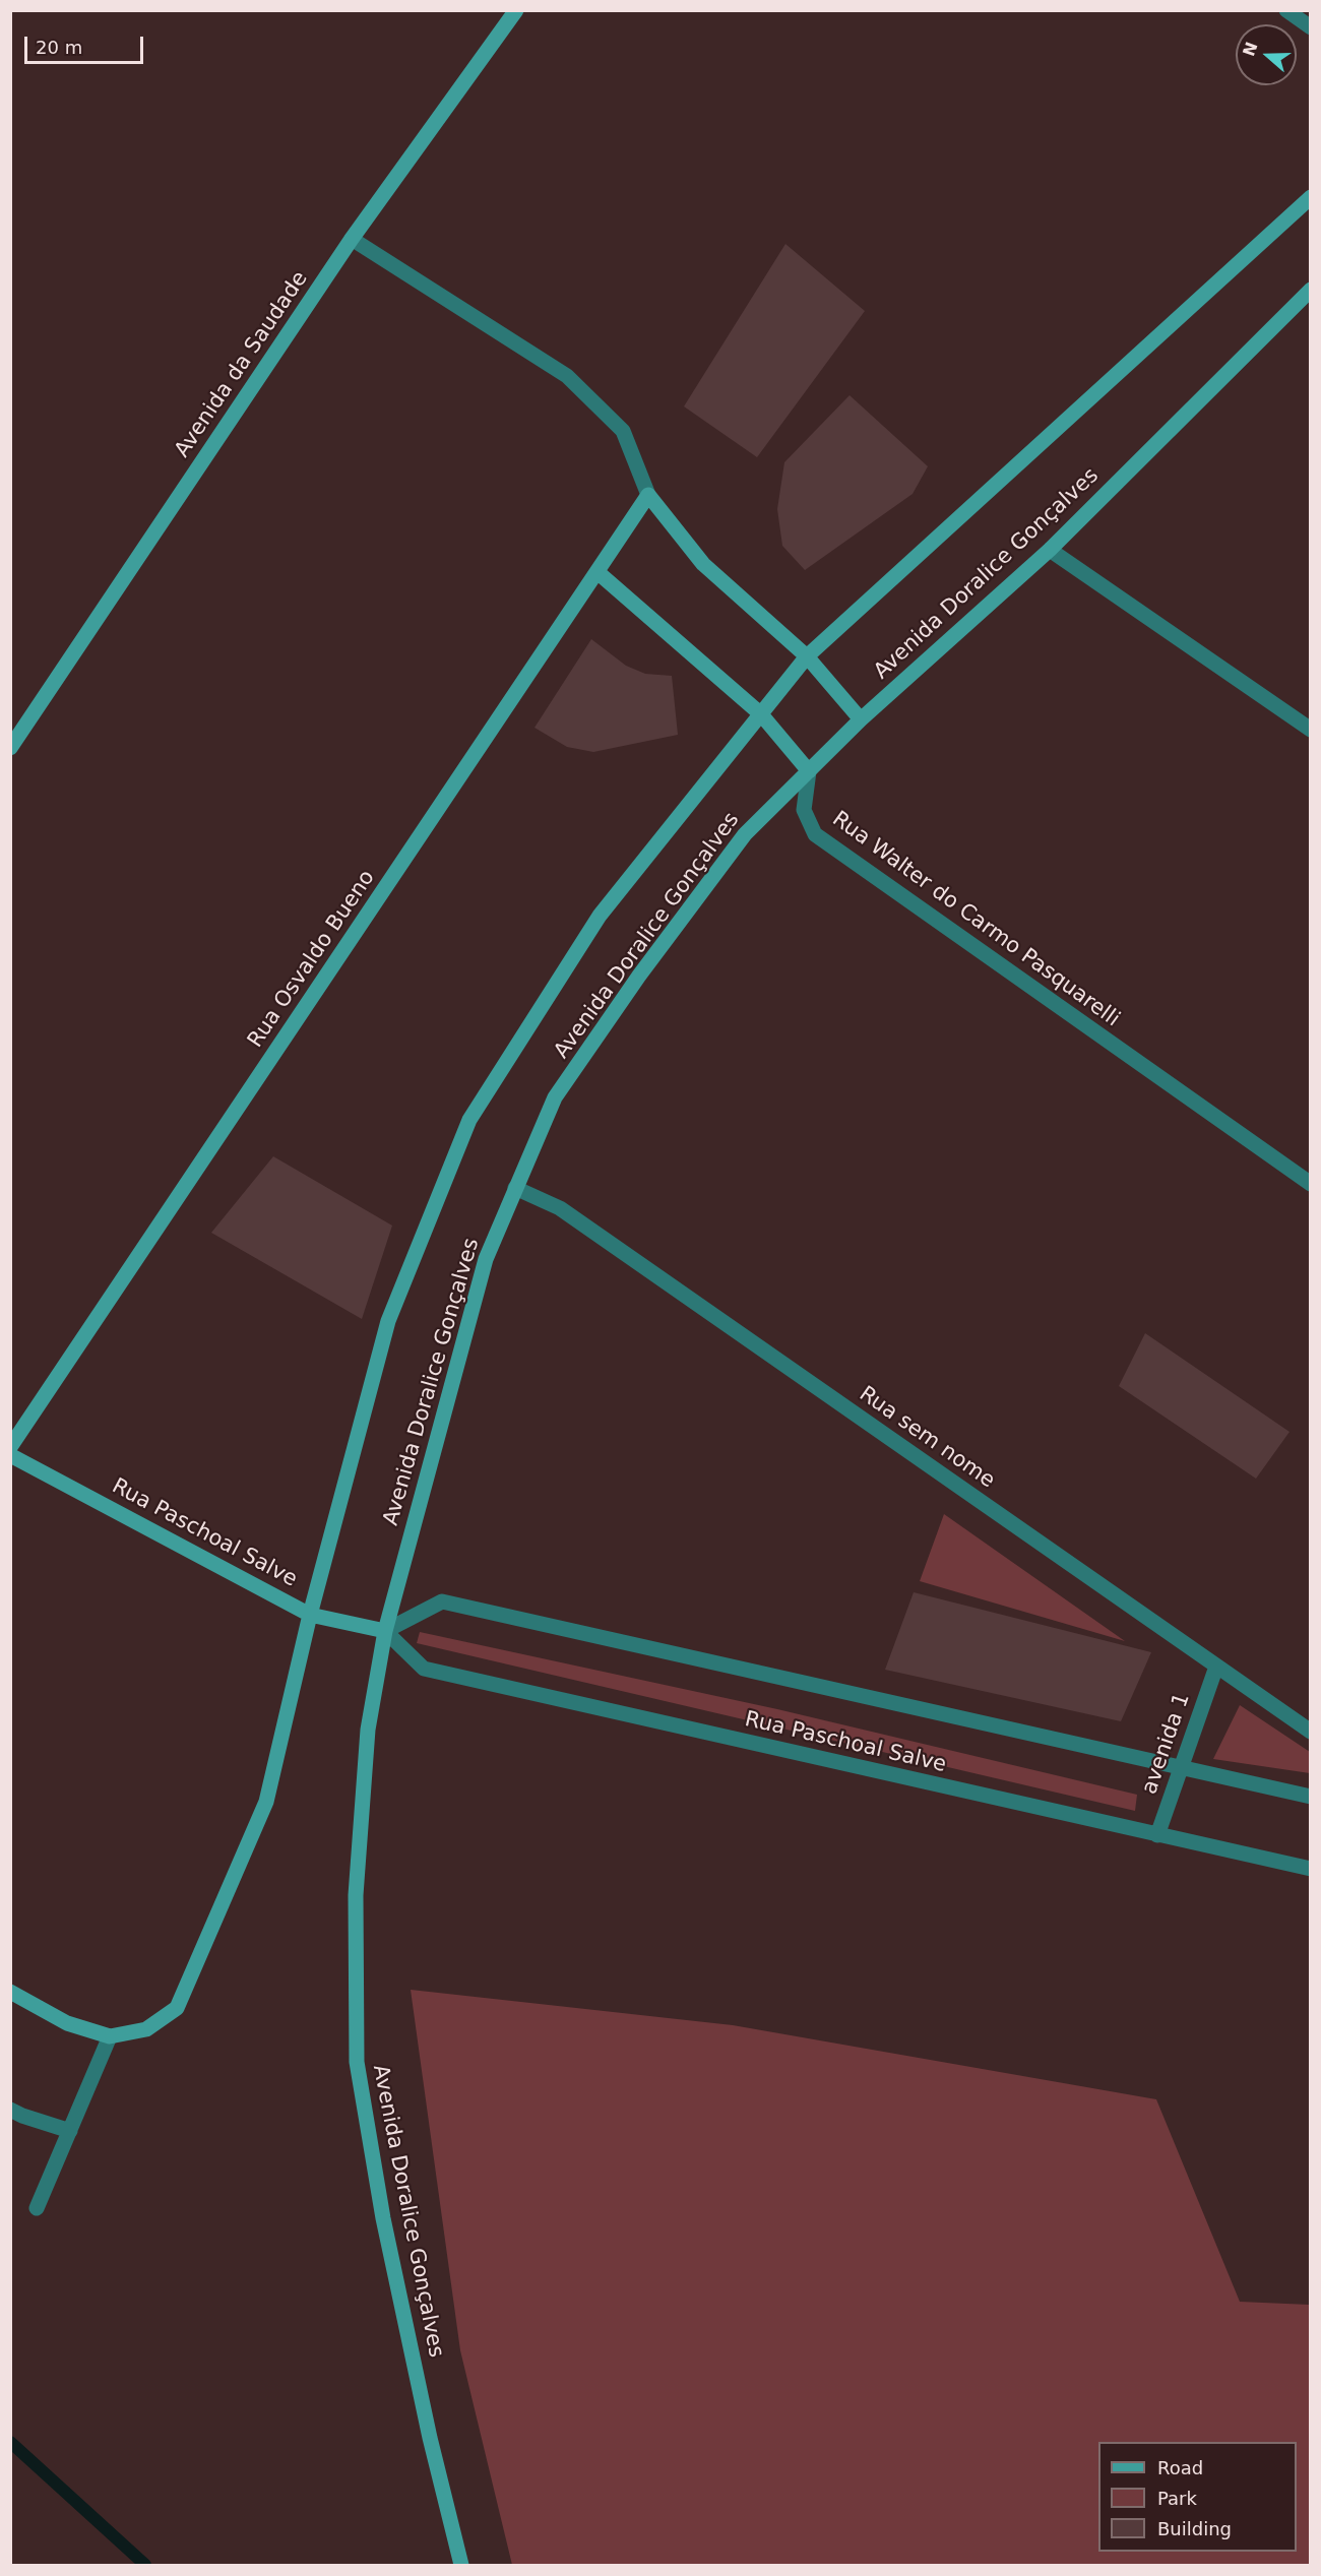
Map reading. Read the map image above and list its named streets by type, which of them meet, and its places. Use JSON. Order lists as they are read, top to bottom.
{
  "streets": {
    "street": [
      "Avenida da Saudade",
      "Avenida Doralice Gonçalves",
      "Rua Walter do Carmo Pasquarelli",
      "Rua Osvaldo Bueno",
      "Rua sem nome",
      "Rua Paschoal Salve",
      "avenida 1"
    ]
  },
  "crossings": [
    ["Avenida Doralice Gonçalves", "Rua Walter do Carmo Pasquarelli"],
    ["Avenida Doralice Gonçalves", "Rua sem nome"],
    ["Avenida Doralice Gonçalves", "Rua Paschoal Salve"],
    ["Rua sem nome", "avenida 1"],
    ["Rua Paschoal Salve", "avenida 1"]
  ],
  "legend": ["Road", "Park", "Building"],
  "scale_bar": "20 m",
  "north": "left"
}
